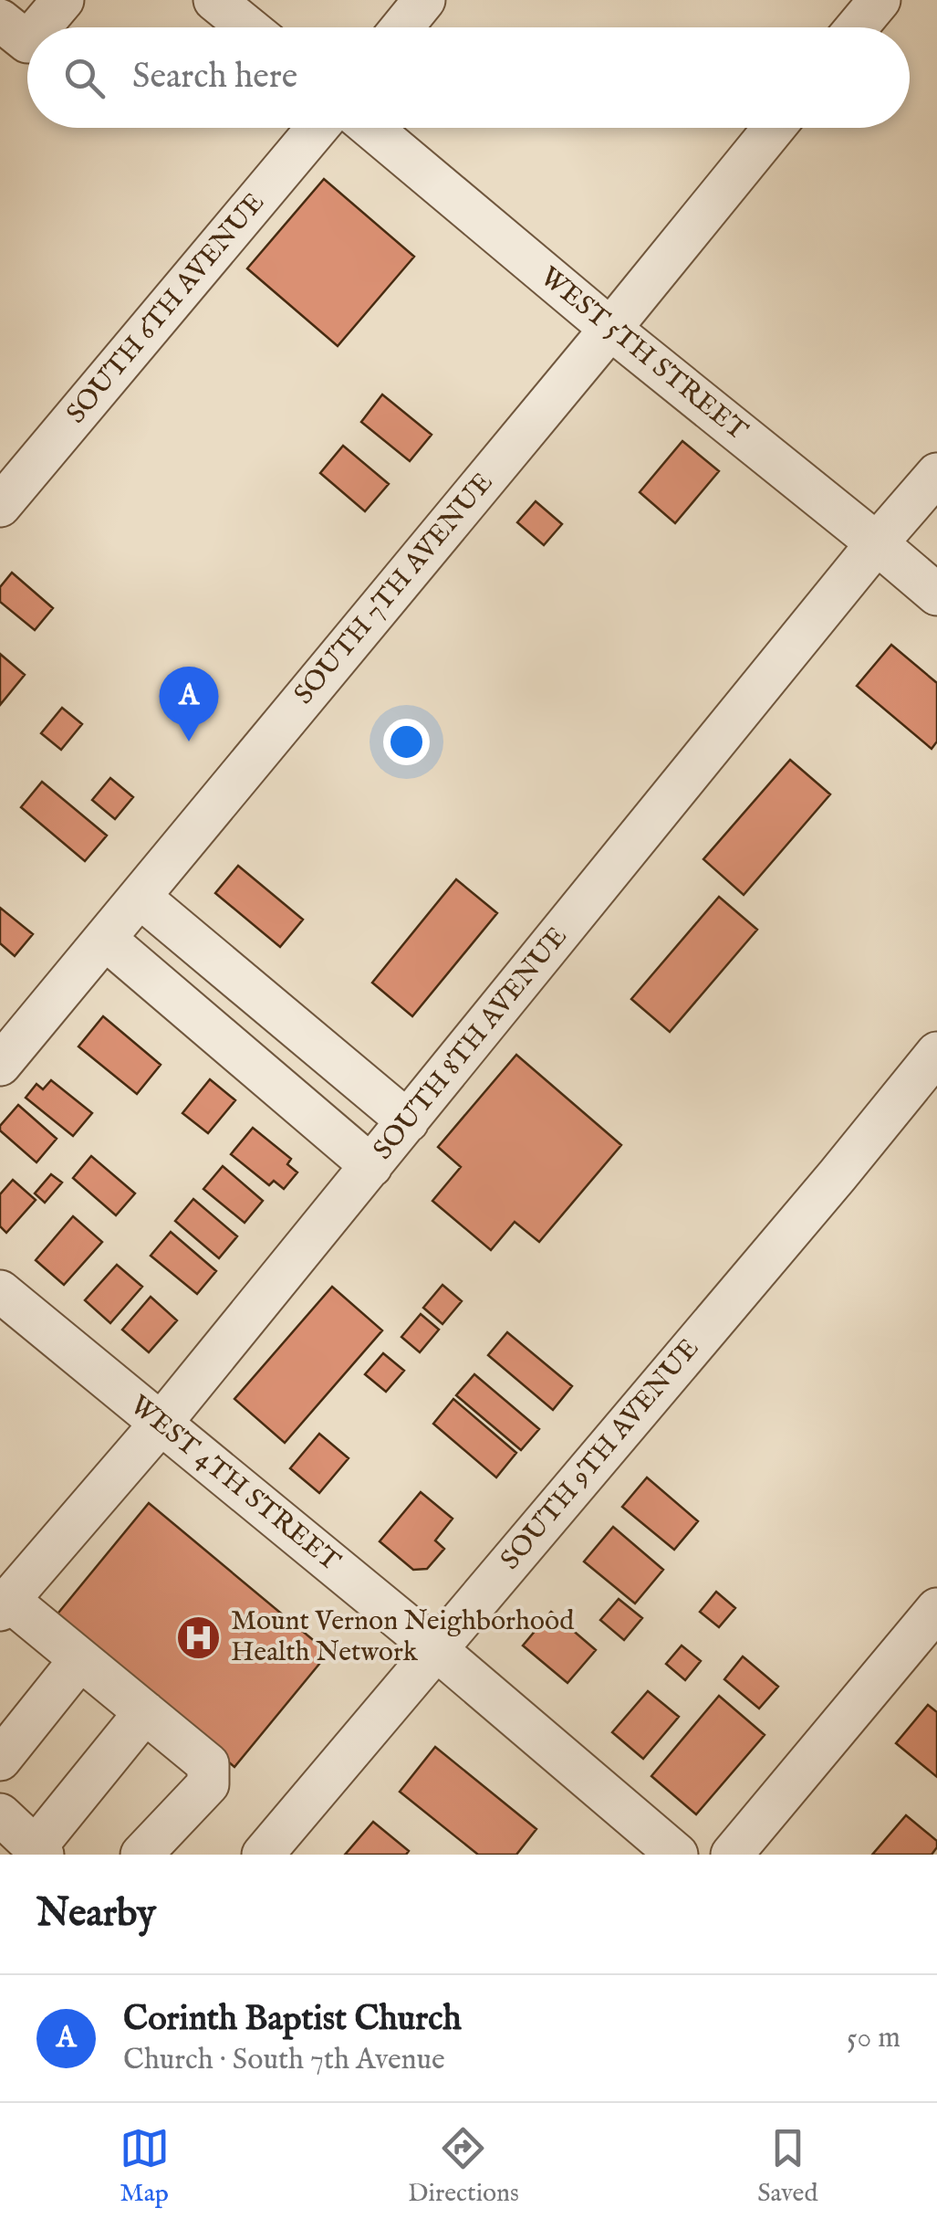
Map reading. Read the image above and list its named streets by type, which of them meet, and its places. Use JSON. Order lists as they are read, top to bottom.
{
  "streets": {
    "street": [
      "SOUTH 6TH AVENUE",
      "WEST 5TH STREET",
      "SOUTH 7TH AVENUE",
      "SOUTH 8TH AVENUE",
      "SOUTH 9TH AVENUE",
      "WEST 4TH STREET"
    ]
  },
  "crossings": [
    ["WEST 5TH STREET", "SOUTH 7TH AVENUE"],
    ["WEST 5TH STREET", "SOUTH 8TH AVENUE"],
    ["SOUTH 8TH AVENUE", "WEST 4TH STREET"],
    ["SOUTH 9TH AVENUE", "WEST 4TH STREET"]
  ],
  "places": {
    "hospital": ["Mount Vernon Neighborhood Health Network"]
  },
  "page": {
    "search": "Search here",
    "pins": "A",
    "heading": "Nearby",
    "list": [
      {
        "mark": "A",
        "name": "Corinth Baptist Church",
        "note": "Church · South 7th Avenue",
        "value": "50 m"
      }
    ],
    "nav": ["Map", "Directions", "Saved"]
  }
}
